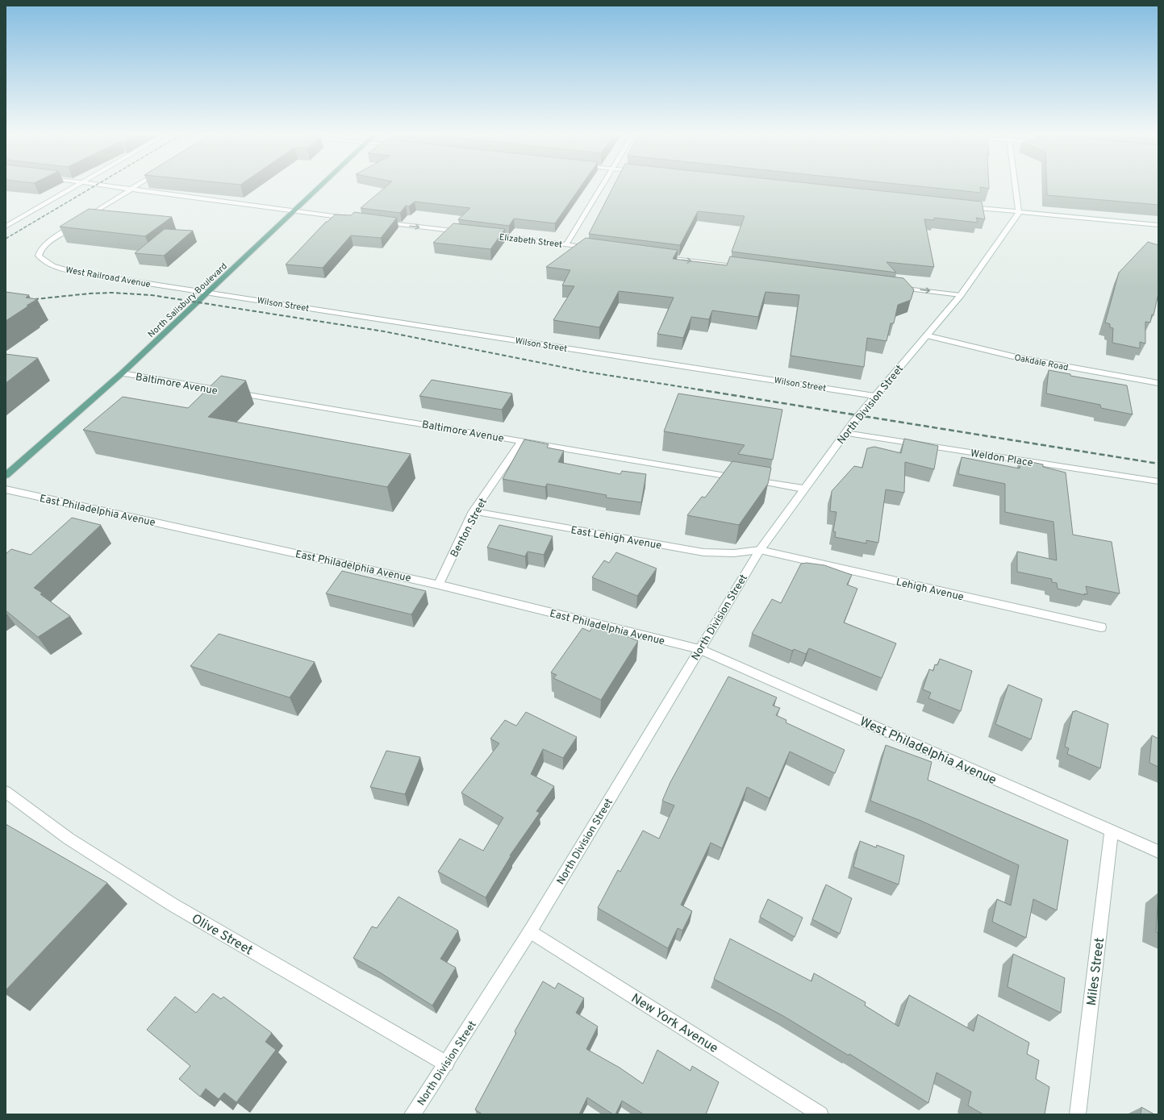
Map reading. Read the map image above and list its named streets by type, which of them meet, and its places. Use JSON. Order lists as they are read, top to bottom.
{
  "streets": {
    "main road": ["North Salisbury Boulevard"],
    "street": [
      "Elizabeth Street",
      "West Railroad Avenue",
      "Wilson Street",
      "Oakdale Road",
      "Baltimore Avenue",
      "North Division Street",
      "Weldon Place",
      "East Philadelphia Avenue",
      "Benton Street",
      "East Lehigh Avenue",
      "Lehigh Avenue",
      "West Philadelphia Avenue",
      "Olive Street",
      "Miles Street",
      "New York Avenue"
    ]
  },
  "crossings": [
    ["West Railroad Avenue", "North Salisbury Boulevard"],
    ["West Railroad Avenue", "Wilson Street"],
    ["North Salisbury Boulevard", "Wilson Street"],
    ["North Salisbury Boulevard", "Baltimore Avenue"],
    ["Wilson Street", "North Division Street"],
    ["Oakdale Road", "North Division Street"],
    ["Baltimore Avenue", "North Division Street"],
    ["Baltimore Avenue", "Benton Street"],
    ["North Division Street", "Weldon Place"],
    ["North Division Street", "East Philadelphia Avenue"],
    ["North Division Street", "East Lehigh Avenue"],
    ["North Division Street", "Lehigh Avenue"],
    ["North Division Street", "West Philadelphia Avenue"],
    ["North Division Street", "Olive Street"],
    ["North Division Street", "New York Avenue"],
    ["East Philadelphia Avenue", "Benton Street"],
    ["East Philadelphia Avenue", "West Philadelphia Avenue"],
    ["Benton Street", "East Lehigh Avenue"],
    ["East Lehigh Avenue", "Lehigh Avenue"],
    ["West Philadelphia Avenue", "Miles Street"]
  ]
}
